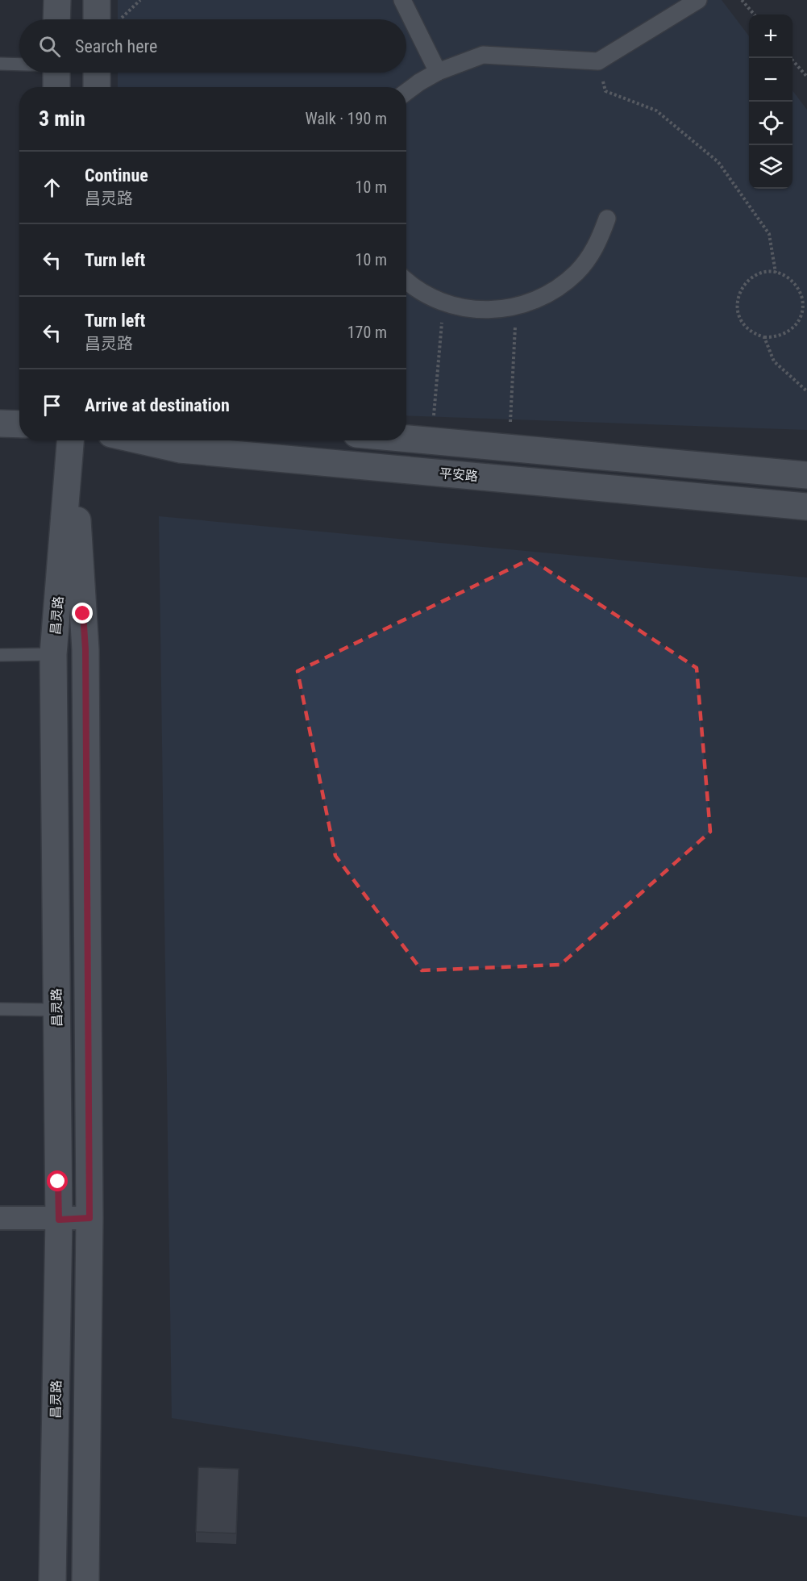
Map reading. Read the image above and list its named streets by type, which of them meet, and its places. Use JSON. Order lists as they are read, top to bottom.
{
  "streets": {
    "main road": ["平安路", "昌灵路"]
  },
  "page": {
    "map_buttons": ["+", "−"],
    "search": "Search here",
    "heading": ["3 min", "Walk · 190 m"],
    "list": [
      ["Continue", "昌灵路", "10 m"],
      ["Turn left", "10 m"],
      ["Turn left", "昌灵路", "170 m"],
      "Arrive at destination"
    ]
  }
}
